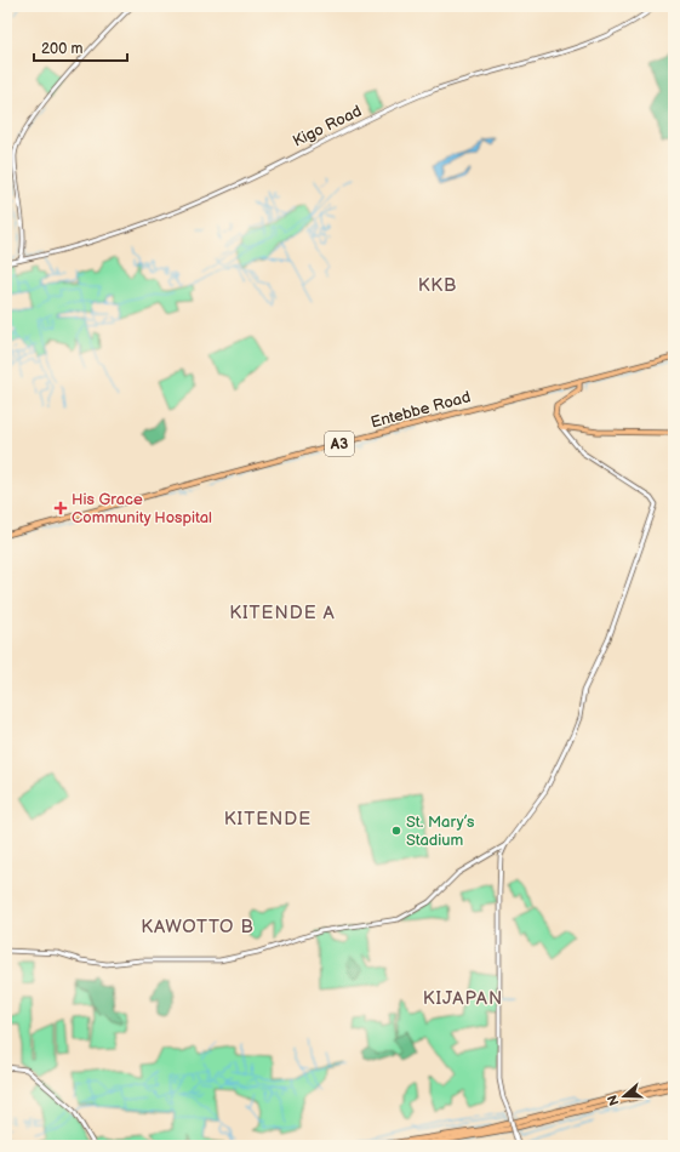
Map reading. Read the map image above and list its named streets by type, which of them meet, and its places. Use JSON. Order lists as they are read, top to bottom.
{
  "streets": {
    "main road": ["Entebbe Road", "A3"],
    "street": ["Kigo Road"]
  },
  "districts": [
    "KKB",
    "KITENDE A",
    "KITENDE",
    "KAWOTTO B",
    "KIJAPAN"
  ],
  "places": {
    "health": ["His Grace Community Hospital"],
    "other": ["St. Mary’s Stadium"]
  },
  "scale_bar": "200 m",
  "north": "left"
}
